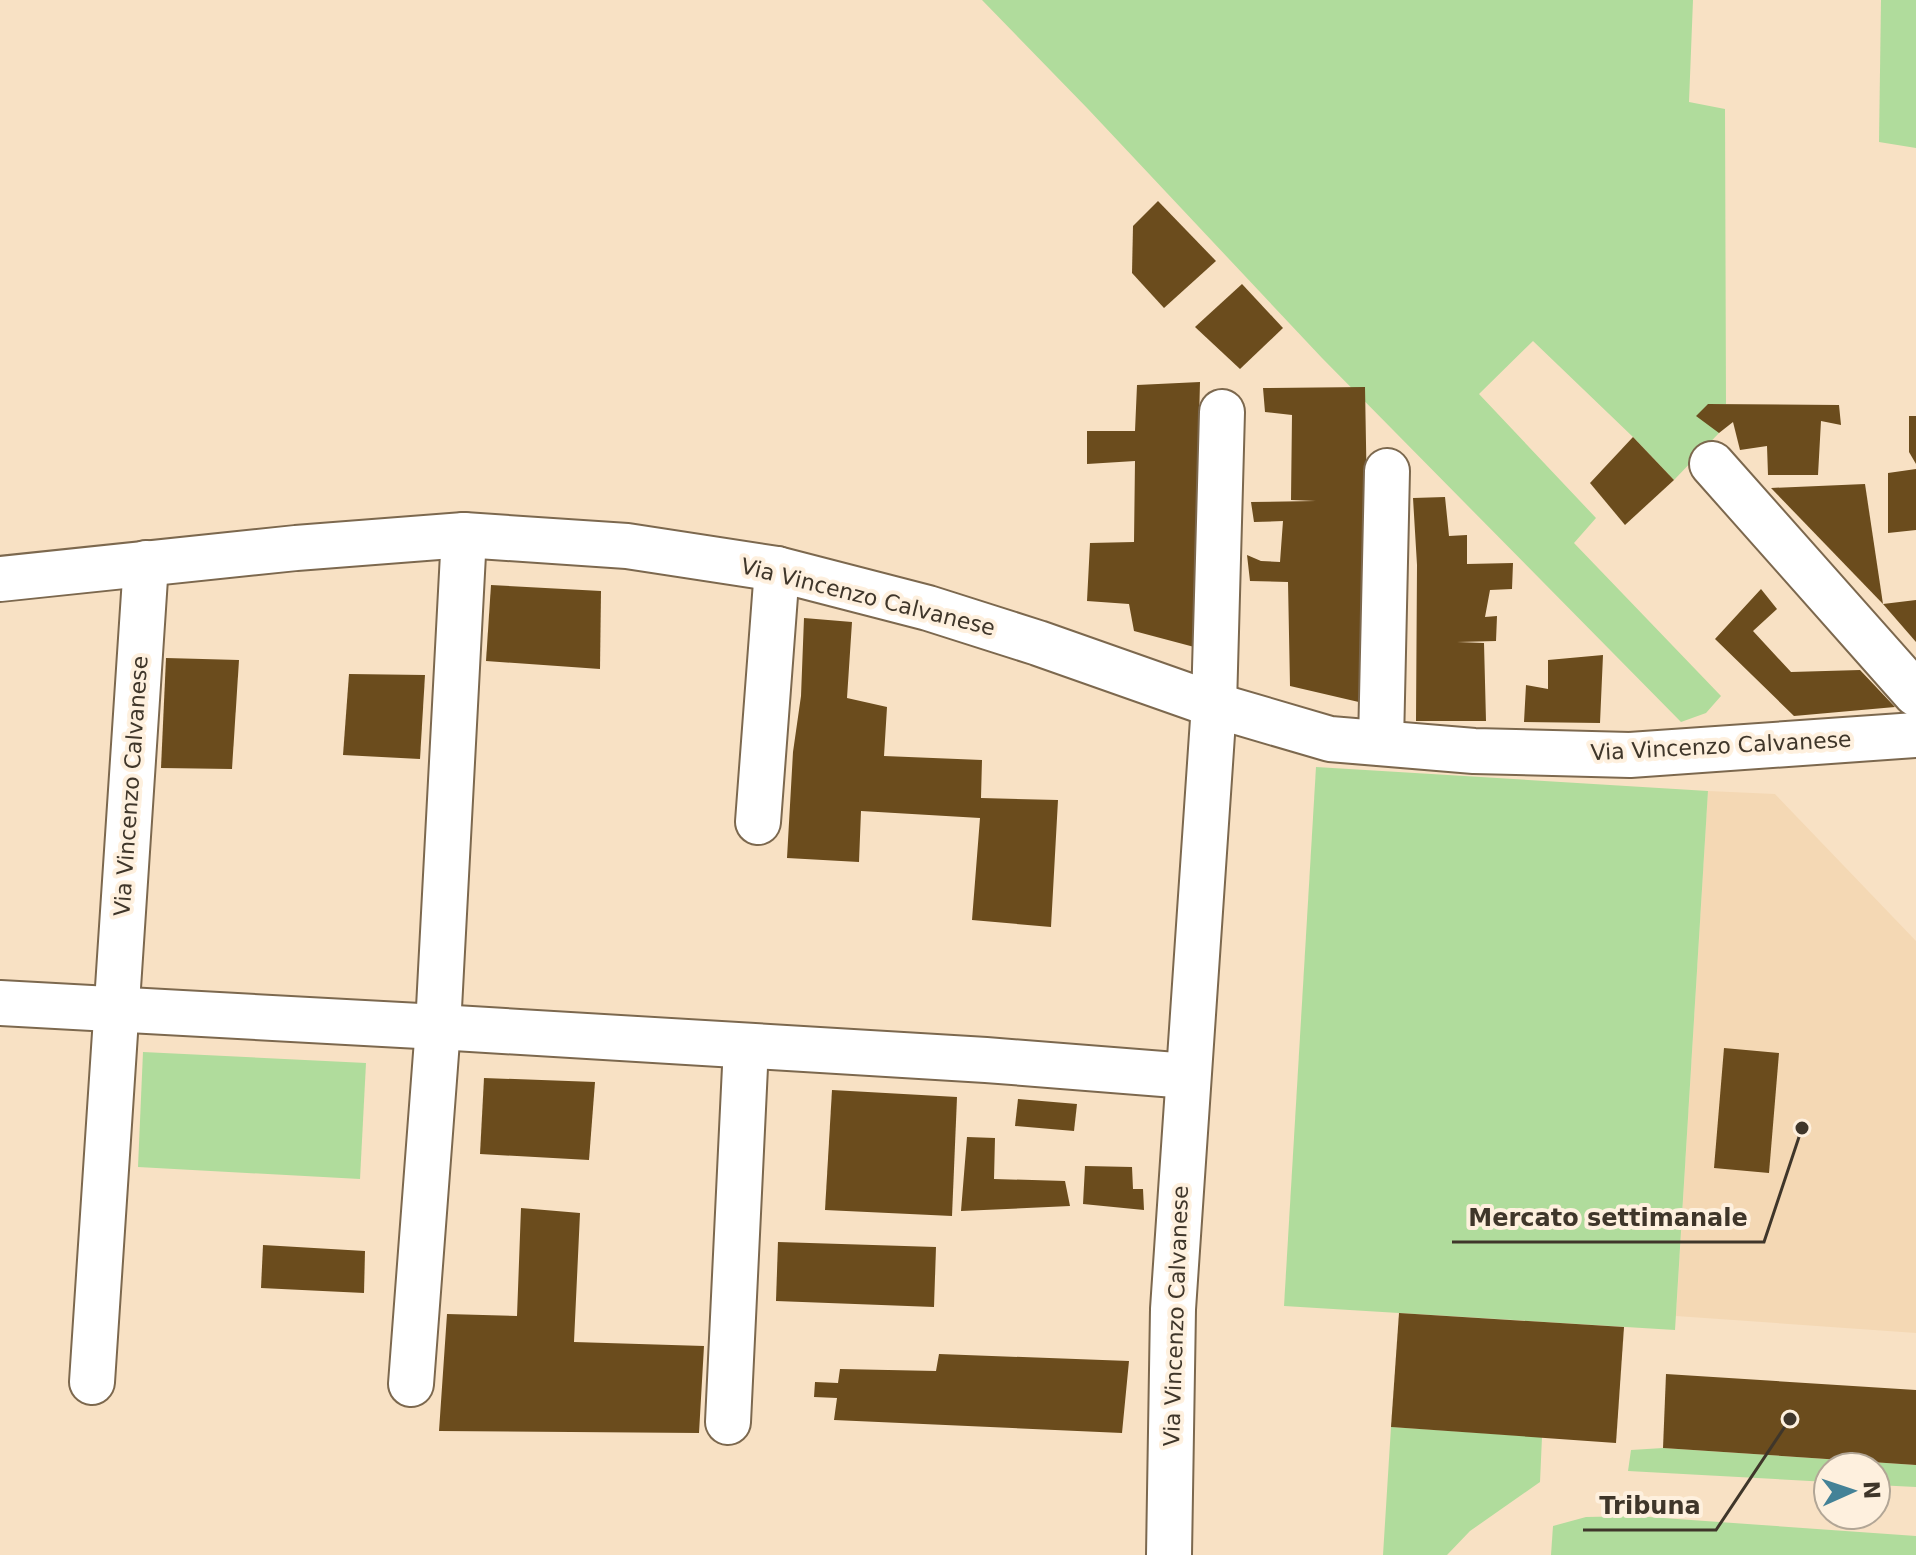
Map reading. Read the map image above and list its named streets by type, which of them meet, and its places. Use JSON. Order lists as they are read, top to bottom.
{
  "streets": {
    "street": ["Via Vincenzo Calvanese"]
  },
  "places": ["Mercato settimanale", "Tribuna"],
  "north": "right"
}
